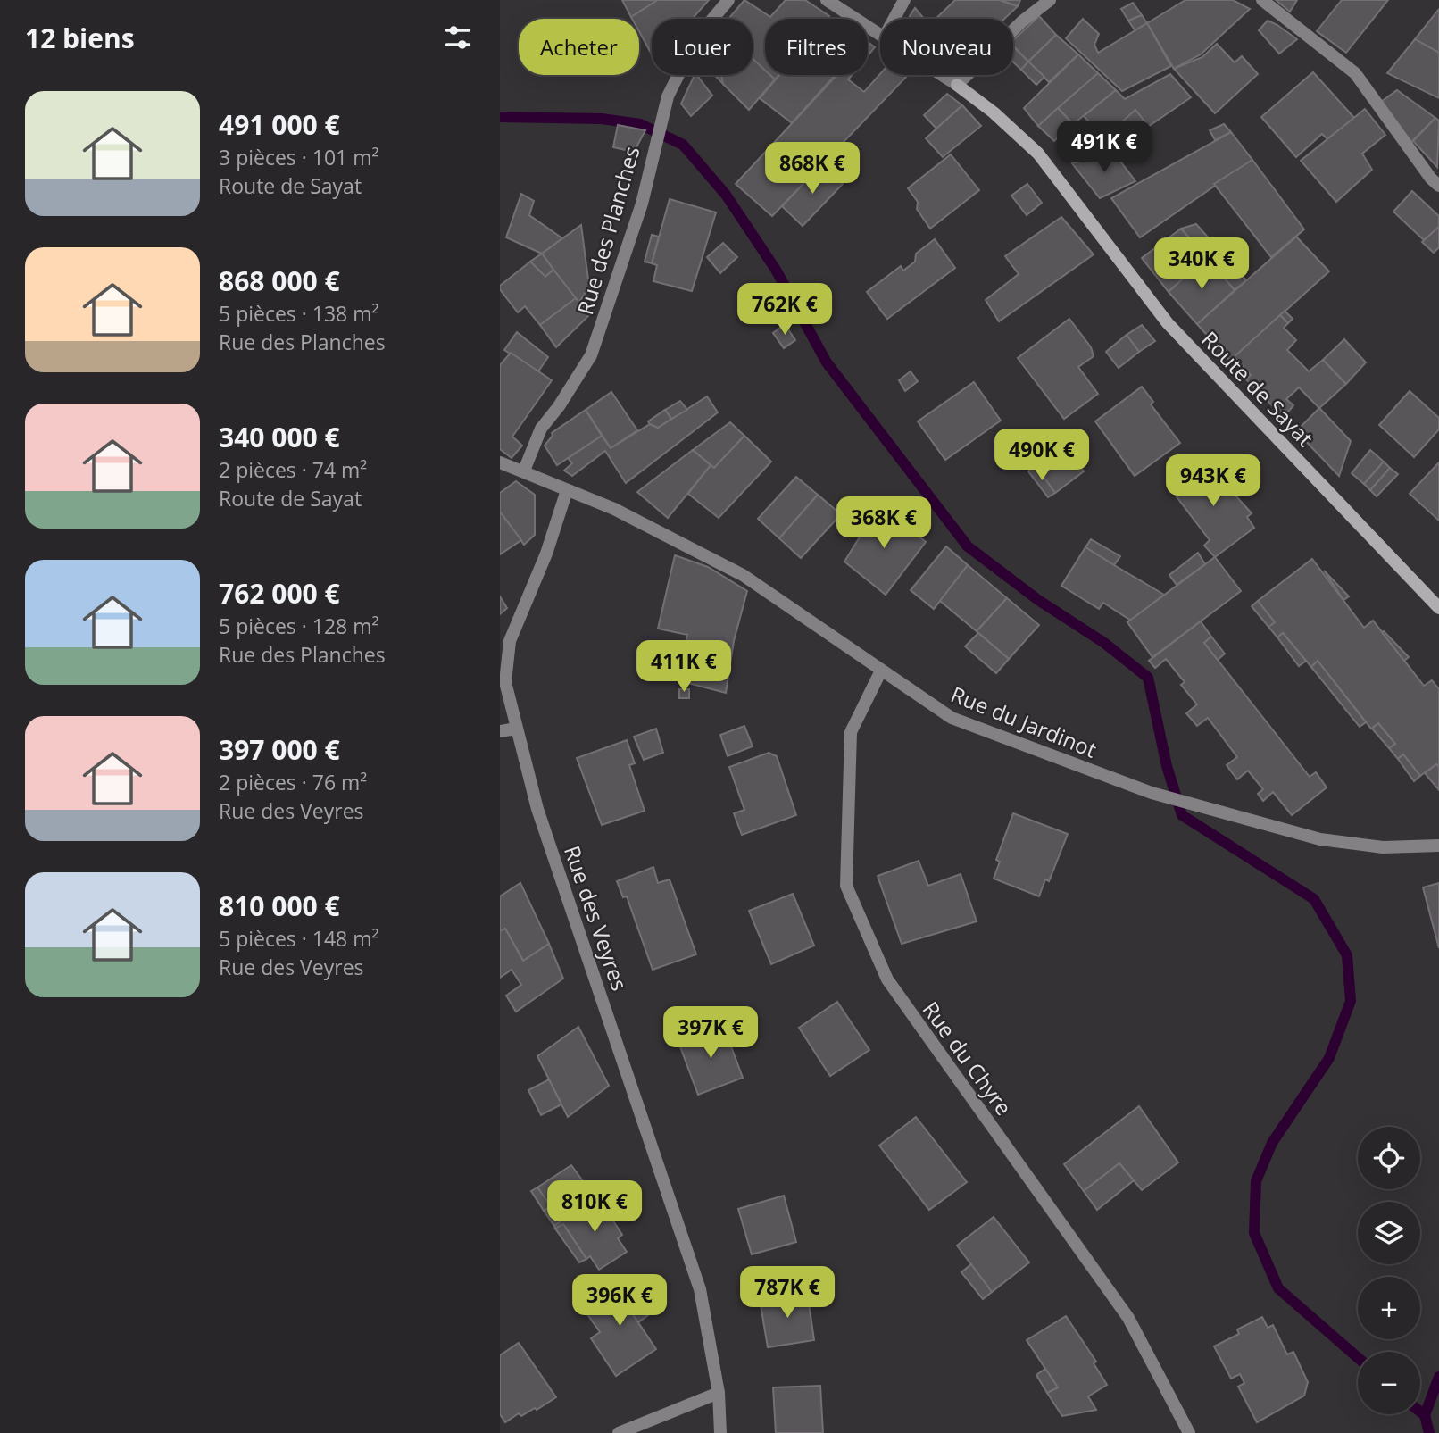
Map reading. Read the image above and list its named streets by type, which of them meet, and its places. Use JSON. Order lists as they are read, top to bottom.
{
  "streets": {
    "street": [
      "Rue des Planches",
      "Route de Sayat",
      "Rue du Jardinot",
      "Rue des Veyres",
      "Rue du Chyre"
    ]
  },
  "crossings": [
    ["Rue des Planches", "Rue du Jardinot"],
    ["Rue du Jardinot", "Rue des Veyres"],
    ["Rue du Jardinot", "Rue du Chyre"]
  ],
  "page": {
    "heading": "12 biens",
    "chip": [
      "Acheter",
      "Louer",
      "Filtres",
      "Nouveau"
    ],
    "list": [
      {
        "name": "491 000 €",
        "note": "3 pièces · 101 m² · Route de Sayat"
      },
      {
        "name": "868 000 €",
        "note": "5 pièces · 138 m² · Rue des Planches"
      },
      {
        "name": "340 000 €",
        "note": "2 pièces · 74 m² · Route de Sayat"
      },
      {
        "name": "762 000 €",
        "note": "5 pièces · 128 m² · Rue des Planches"
      },
      {
        "name": "397 000 €",
        "note": "2 pièces · 76 m² · Rue des Veyres"
      },
      {
        "name": "810 000 €",
        "note": "5 pièces · 148 m² · Rue des Veyres"
      }
    ],
    "price": [
      "491K €",
      "868K €",
      "340K €",
      "762K €",
      "490K €",
      "943K €",
      "368K €",
      "411K €",
      "397K €",
      "810K €",
      "787K €",
      "396K €"
    ],
    "map_buttons": ["+", "−"]
  }
}
